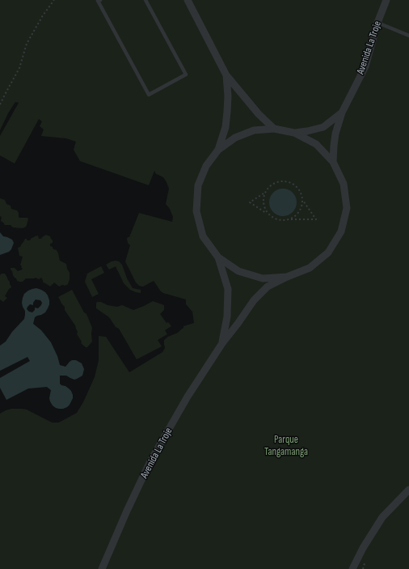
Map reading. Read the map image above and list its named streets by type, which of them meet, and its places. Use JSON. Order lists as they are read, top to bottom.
{
  "streets": {
    "street": ["Avenida La Troje"]
  },
  "parks": ["Parque Tangamanga"]
}
